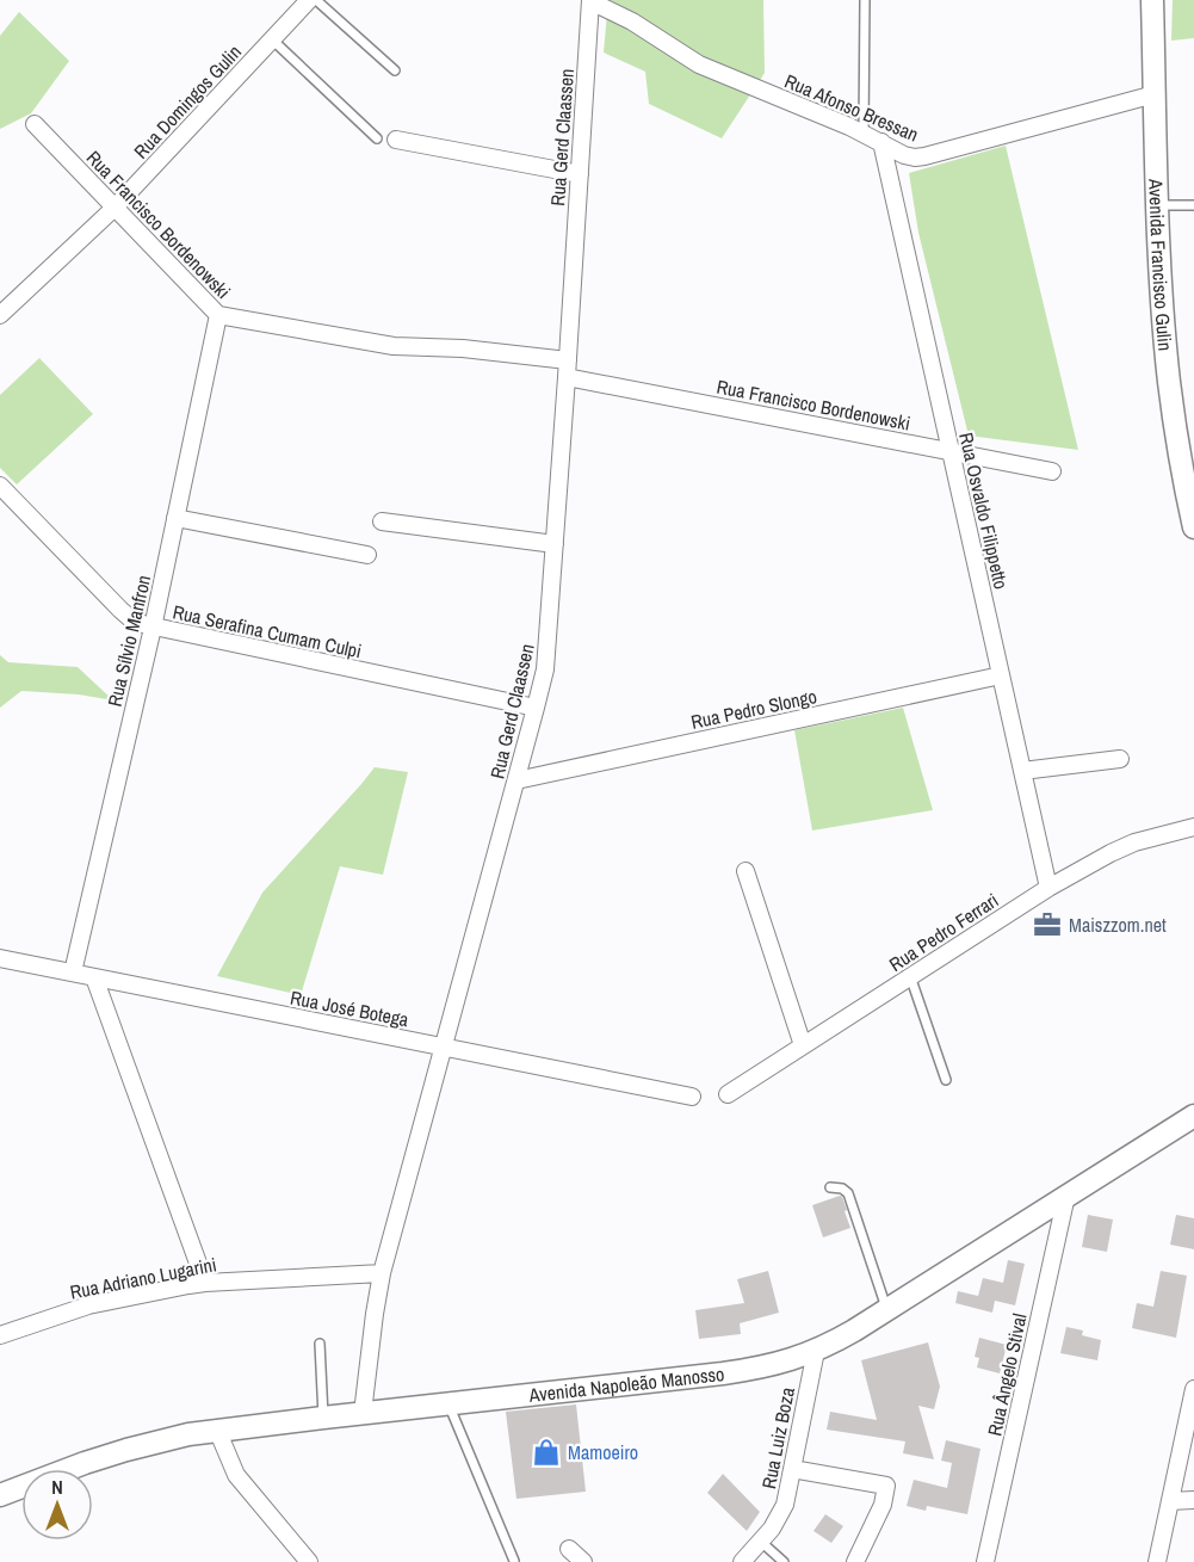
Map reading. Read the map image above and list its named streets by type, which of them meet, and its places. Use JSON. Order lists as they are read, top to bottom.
{
  "streets": {
    "street": [
      "Rua Domingos Gulin",
      "Rua Afonso Bressan",
      "Rua Gerd Claassen",
      "Rua Francisco Bordenowski",
      "Avenida Francisco Gulin",
      "Rua Osvaldo Filippetto",
      "Rua Serafina Cumam Culpi",
      "Rua Sílvio Manfron",
      "Rua Pedro Slongo",
      "Rua Pedro Ferrari",
      "Rua José Botega",
      "Rua Adriano Lugarini",
      "Rua Ângelo Stival",
      "Avenida Napoleão Manosso",
      "Rua Luiz Boza"
    ]
  },
  "crossings": [
    ["Rua Domingos Gulin", "Rua Francisco Bordenowski"],
    ["Rua Afonso Bressan", "Rua Gerd Claassen"],
    ["Rua Afonso Bressan", "Avenida Francisco Gulin"],
    ["Rua Afonso Bressan", "Rua Osvaldo Filippetto"],
    ["Rua Gerd Claassen", "Rua Francisco Bordenowski"],
    ["Rua Gerd Claassen", "Rua Serafina Cumam Culpi"],
    ["Rua Gerd Claassen", "Rua Pedro Slongo"],
    ["Rua Gerd Claassen", "Rua José Botega"],
    ["Rua Gerd Claassen", "Rua Adriano Lugarini"],
    ["Rua Gerd Claassen", "Avenida Napoleão Manosso"],
    ["Rua Francisco Bordenowski", "Rua Osvaldo Filippetto"],
    ["Rua Francisco Bordenowski", "Rua Sílvio Manfron"],
    ["Rua Osvaldo Filippetto", "Rua Pedro Slongo"],
    ["Rua Osvaldo Filippetto", "Rua Pedro Ferrari"],
    ["Rua Serafina Cumam Culpi", "Rua Sílvio Manfron"],
    ["Rua Sílvio Manfron", "Rua José Botega"],
    ["Rua Ângelo Stival", "Avenida Napoleão Manosso"],
    ["Avenida Napoleão Manosso", "Rua Luiz Boza"]
  ],
  "places": {
    "office": ["Maiszzom.net"],
    "shop": ["Mamoeiro"]
  },
  "north": "top"
}
